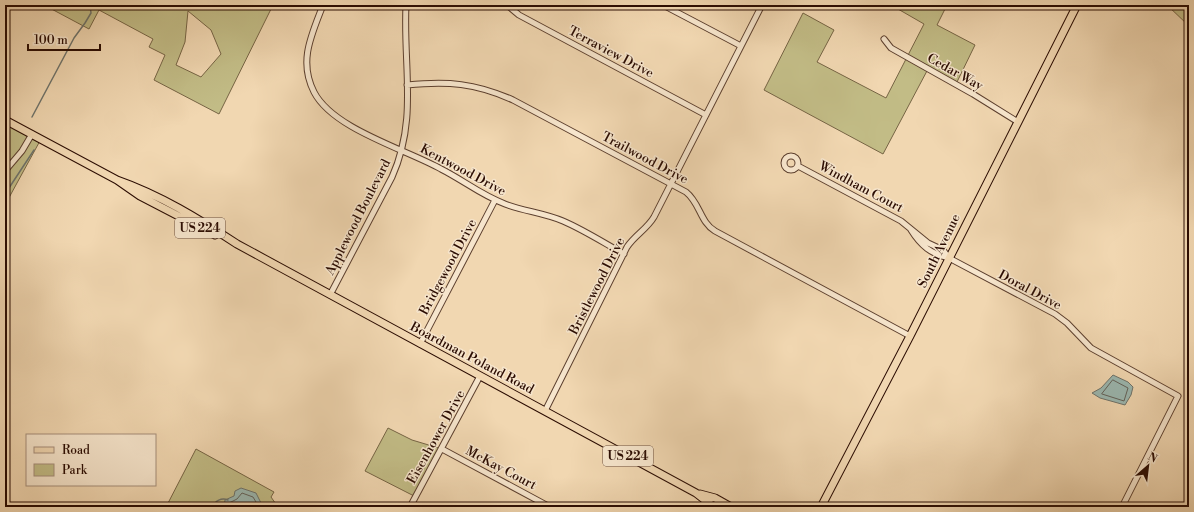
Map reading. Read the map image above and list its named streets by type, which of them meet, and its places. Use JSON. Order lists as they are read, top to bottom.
{
  "streets": {
    "main road": ["US 224", "South Avenue", "Boardman Poland Road"],
    "street": [
      "Terraview Drive",
      "Cedar Way",
      "Trailwood Drive",
      "Kentwood Drive",
      "Windham Court",
      "Applewood Boulevard",
      "Bridgewood Drive",
      "Bristlewood Drive",
      "Doral Drive",
      "Eisenhower Drive",
      "McKay Court"
    ]
  },
  "crossings": [
    ["Terraview Drive", "Bristlewood Drive"],
    ["Cedar Way", "South Avenue"],
    ["Trailwood Drive", "Applewood Boulevard"],
    ["Trailwood Drive", "South Avenue"],
    ["Trailwood Drive", "Bristlewood Drive"],
    ["Kentwood Drive", "Applewood Boulevard"],
    ["Kentwood Drive", "Bridgewood Drive"],
    ["Kentwood Drive", "Bristlewood Drive"],
    ["Windham Court", "South Avenue"],
    ["Windham Court", "Doral Drive"],
    ["Applewood Boulevard", "Boardman Poland Road"],
    ["South Avenue", "Doral Drive"],
    ["Bridgewood Drive", "Boardman Poland Road"],
    ["Bristlewood Drive", "Boardman Poland Road"],
    ["Boardman Poland Road", "Eisenhower Drive"],
    ["Eisenhower Drive", "McKay Court"]
  ],
  "legend": ["Road", "Park"],
  "scale_bar": "100 m",
  "north": "top right"
}
